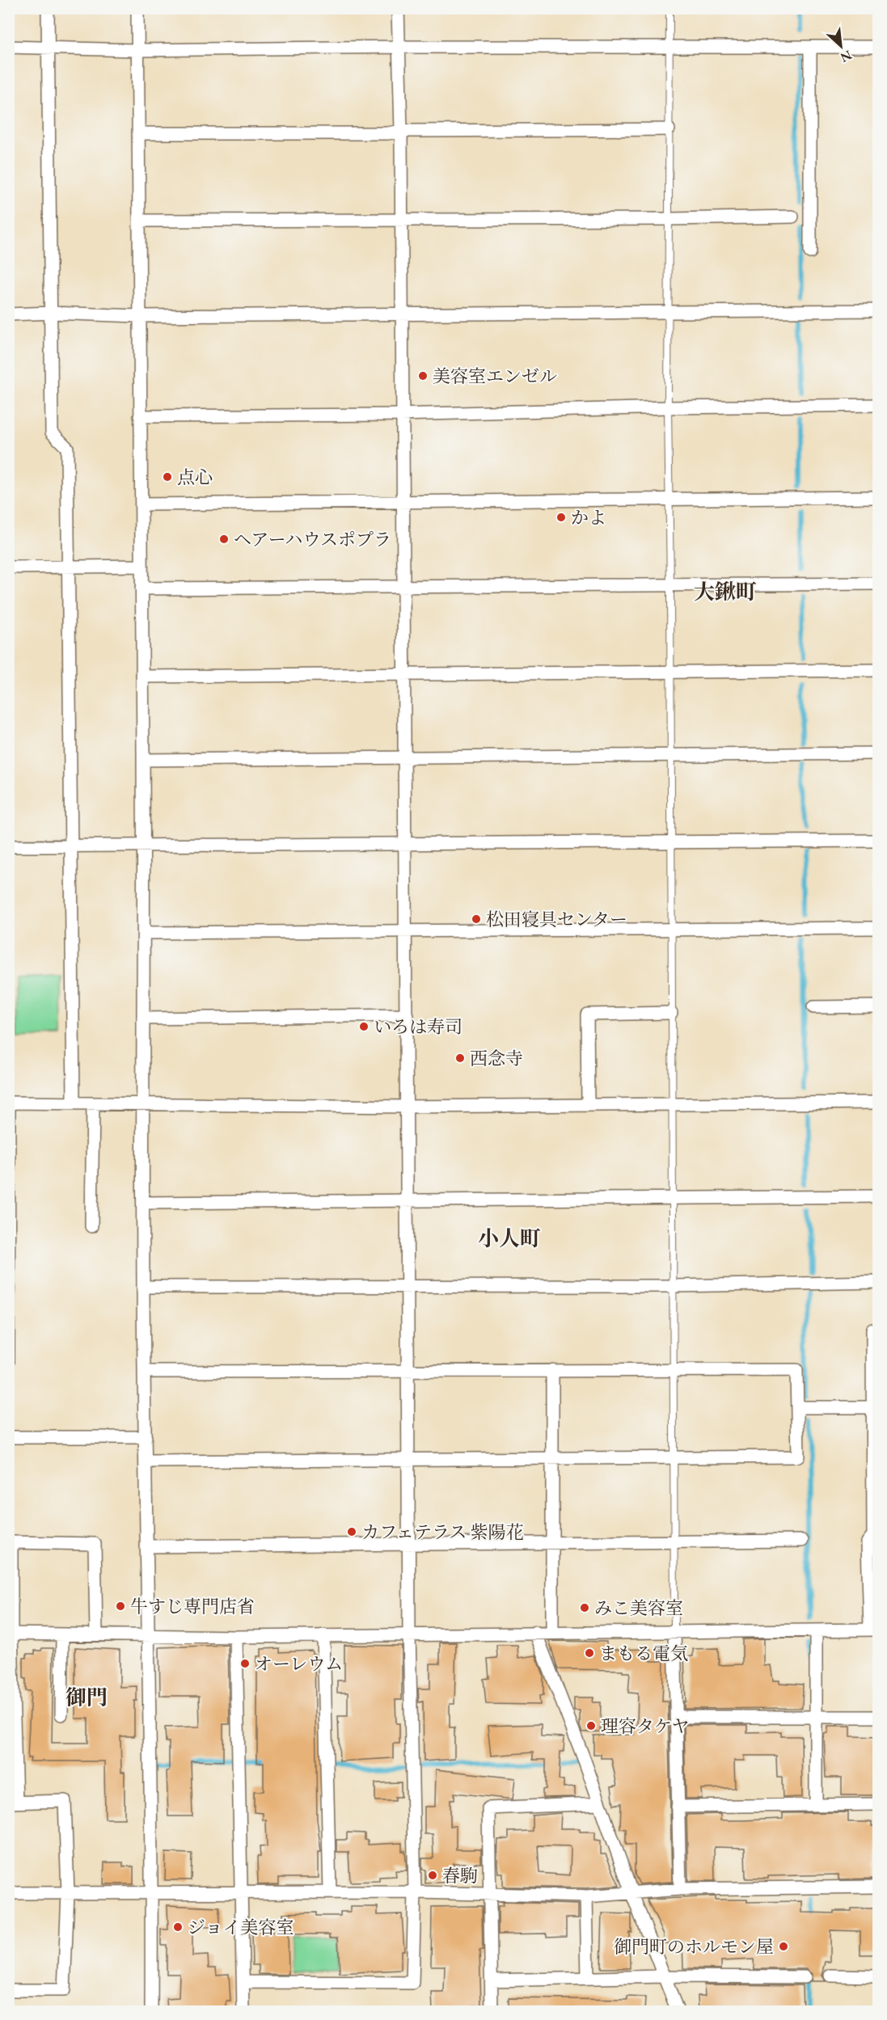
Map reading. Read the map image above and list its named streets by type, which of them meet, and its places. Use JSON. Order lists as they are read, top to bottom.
{
  "districts": ["大鍬町", "小人町", "御門"],
  "places": [
    "美容室エンゼル",
    "点心",
    "かよ",
    "ヘアーハウスポプラ",
    "松田寝具センター",
    "いろは寿司",
    "西念寺",
    "カフェテラス 紫陽花",
    "牛すじ専門店省",
    "みこ美容室",
    "まもる電気",
    "オーレウム",
    "理容タケヤ",
    "春駒",
    "ジョイ美容室",
    "御門町のホルモン屋"
  ],
  "north": "bottom right"
}
